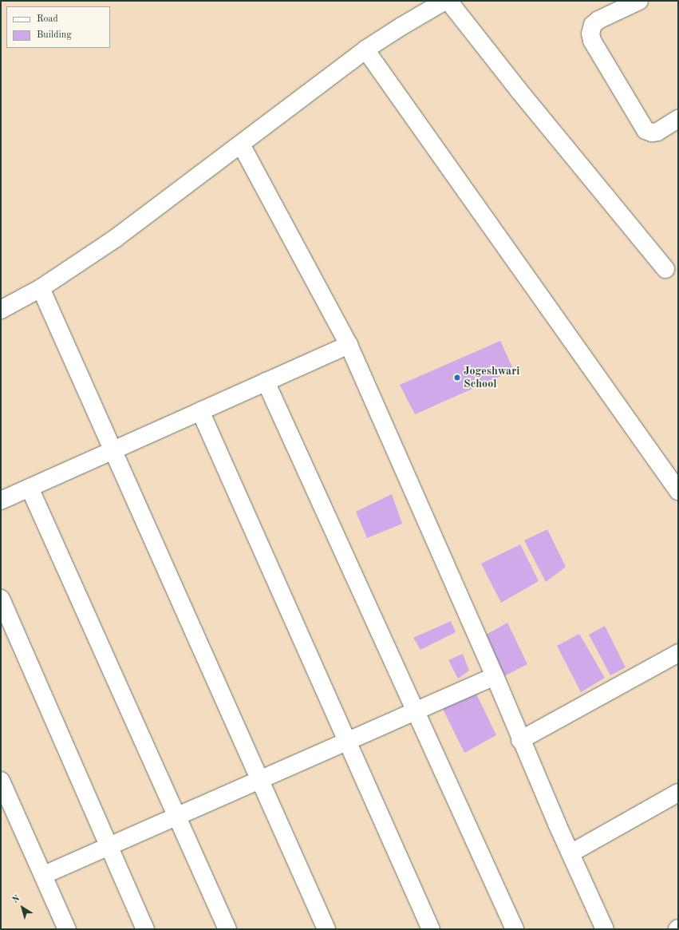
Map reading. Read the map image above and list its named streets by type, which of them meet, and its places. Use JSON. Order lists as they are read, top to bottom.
{
  "places": ["Jogeshwari School"],
  "legend": ["Road", "Building"],
  "north": "top left"
}
